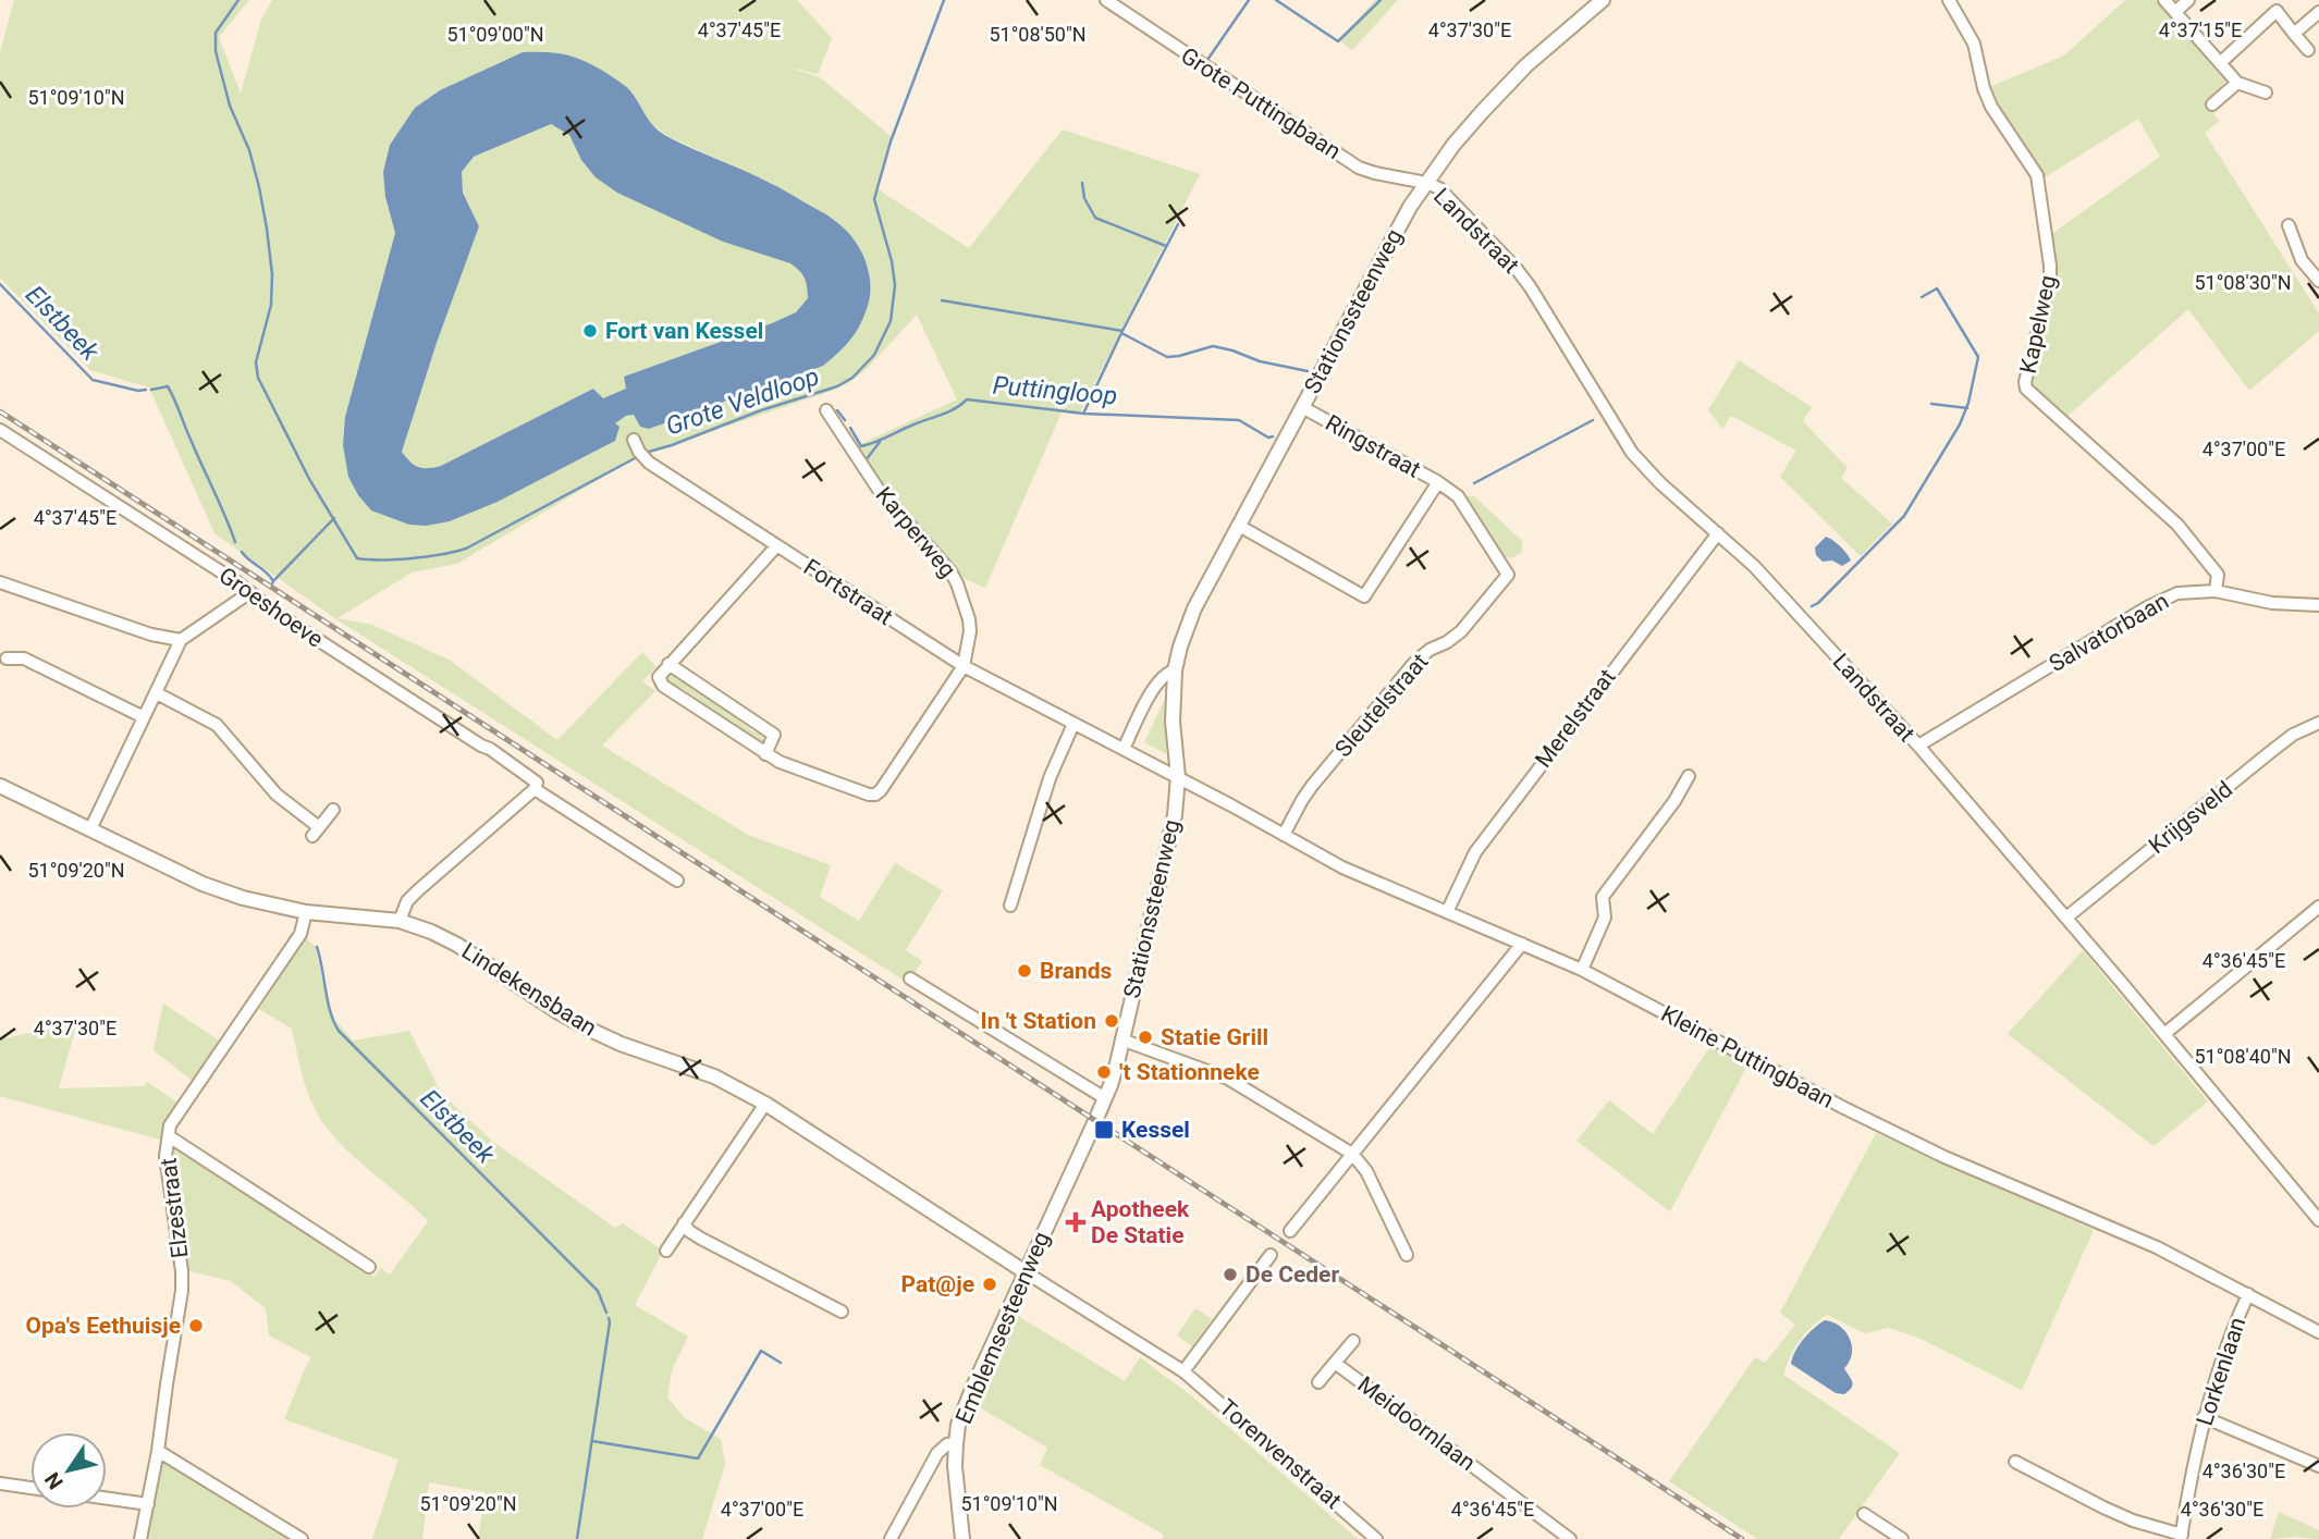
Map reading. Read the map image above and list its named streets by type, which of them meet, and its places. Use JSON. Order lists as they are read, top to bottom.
{
  "streets": {
    "street": [
      "Grote Puttingbaan",
      "Landstraat",
      "Stationssteenweg",
      "Kapelweg",
      "Ringstraat",
      "Karperweg",
      "Fortstraat",
      "Groeshoeve",
      "Salvatorbaan",
      "Sleutelstraat",
      "Merelstraat",
      "Krijgsveld",
      "Lindekensbaan",
      "Kleine Puttingbaan",
      "Elzestraat",
      "Emblemsesteenweg",
      "Lorkenlaan",
      "Meidoornlaan",
      "Torenvenstraat"
    ]
  },
  "crossings": [
    ["Grote Puttingbaan", "Landstraat"],
    ["Grote Puttingbaan", "Stationssteenweg"],
    ["Landstraat", "Stationssteenweg"],
    ["Landstraat", "Salvatorbaan"],
    ["Landstraat", "Merelstraat"],
    ["Landstraat", "Krijgsveld"],
    ["Stationssteenweg", "Ringstraat"],
    ["Stationssteenweg", "Fortstraat"],
    ["Stationssteenweg", "Kleine Puttingbaan"],
    ["Stationssteenweg", "Emblemsesteenweg"],
    ["Kapelweg", "Salvatorbaan"],
    ["Ringstraat", "Sleutelstraat"],
    ["Karperweg", "Fortstraat"],
    ["Fortstraat", "Kleine Puttingbaan"],
    ["Sleutelstraat", "Kleine Puttingbaan"],
    ["Merelstraat", "Kleine Puttingbaan"],
    ["Lindekensbaan", "Elzestraat"],
    ["Lindekensbaan", "Emblemsesteenweg"],
    ["Lindekensbaan", "Torenvenstraat"],
    ["Kleine Puttingbaan", "Lorkenlaan"],
    ["Emblemsesteenweg", "Torenvenstraat"]
  ],
  "water": ["Elstbeek", "Puttingloop", "Grote Veldloop"],
  "places": {
    "other": [
      "Fort van Kessel",
      "Brands",
      "In 't Station",
      "Statie Grill",
      "'t Stationneke",
      "De Ceder",
      "Pat@je",
      "Opa's Eethuisje"
    ],
    "transit": ["Kessel"],
    "health": ["Apotheek De Statie"]
  },
  "north": "bottom left",
  "coordinates": [
    "4°37'15\"E",
    "4°37'45\"E",
    "4°37'30\"E",
    "51°09'00\"N",
    "51°08'50\"N",
    "51°09'10\"N",
    "51°08'30\"N",
    "4°37'00\"E",
    "51°09'20\"N",
    "4°36'45\"E",
    "51°08'40\"N",
    "4°36'30\"E"
  ]
}
